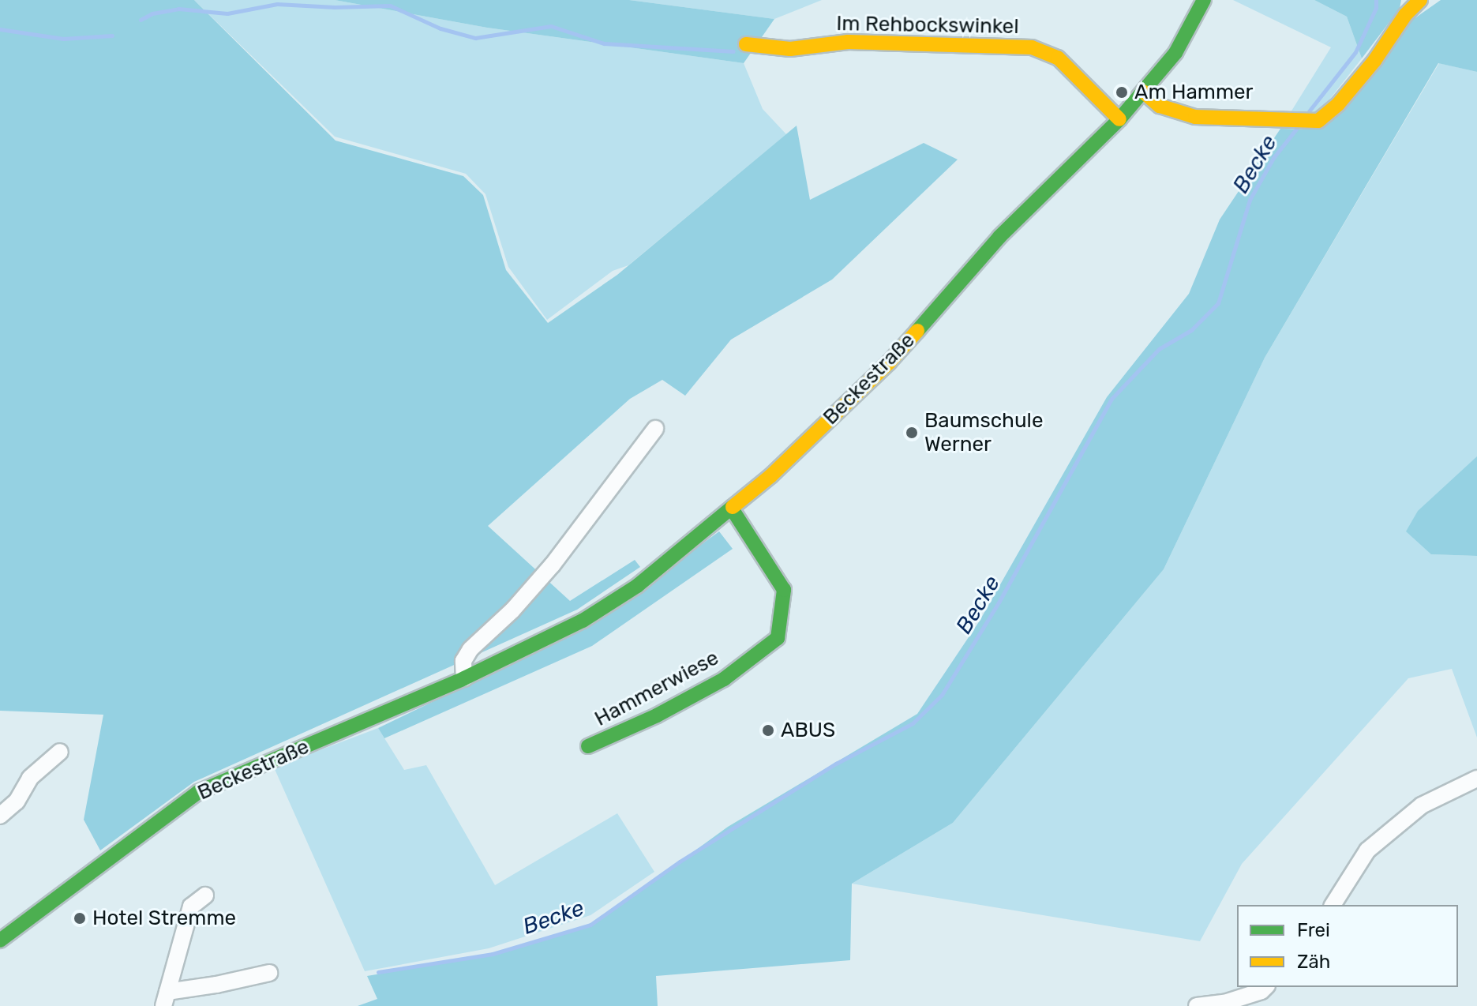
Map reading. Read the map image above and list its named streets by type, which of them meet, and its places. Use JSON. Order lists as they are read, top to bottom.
{
  "streets": {
    "main road": ["Im Rehbockswinkel", "Beckestraße", "Hammerwiese"]
  },
  "crossings": [
    ["Im Rehbockswinkel", "Beckestraße"],
    ["Beckestraße", "Hammerwiese"]
  ],
  "water": ["Becke"],
  "places": [
    "Am Hammer",
    "Baumschule Werner",
    "ABUS",
    "Hotel Stremme"
  ],
  "legend": ["Frei", "Zäh"]
}
